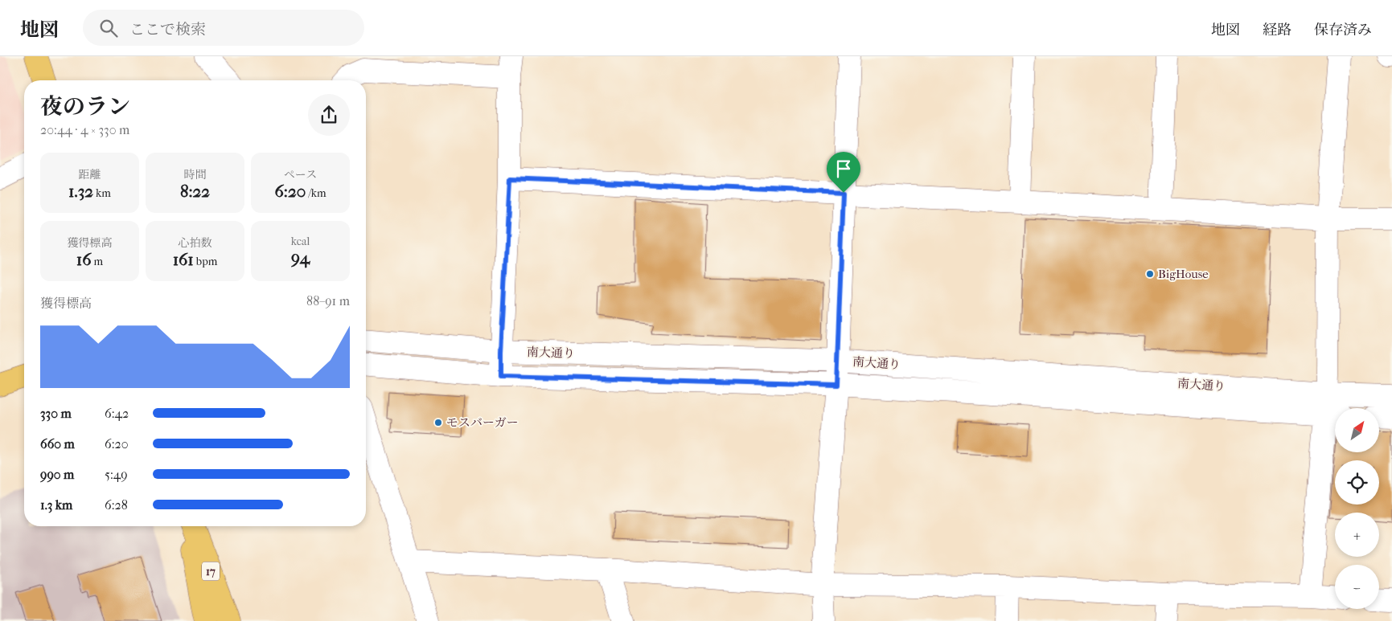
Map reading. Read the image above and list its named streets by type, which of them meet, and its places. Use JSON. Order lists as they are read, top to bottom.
{
  "streets": {
    "main road": ["17"],
    "street": ["南大通り"]
  },
  "places": ["BigHouse", "モスバーガー"],
  "north": "top right",
  "page": {
    "header": "地図",
    "search": "ここで検索",
    "nav": ["地図", "経路", "保存済み"],
    "heading": ["夜のラン", "20:44 · 4 × 330 m"],
    "stats": [
      ["距離", "1.32 km"],
      ["時間", "8:22"],
      ["ペース", "6:20 /km"],
      ["獲得標高", "16 m"],
      ["心拍数", "161 bpm"],
      ["kcal", "94"]
    ],
    "chart": ["獲得標高", "88–91 m"],
    "list": [
      {
        "name": "330 m",
        "note": "6:42"
      },
      {
        "name": "660 m",
        "note": "6:20"
      },
      {
        "name": "990 m",
        "note": "5:49"
      },
      {
        "name": "1.3 km",
        "note": "6:28"
      }
    ],
    "map_buttons": ["+", "−"]
  }
}
